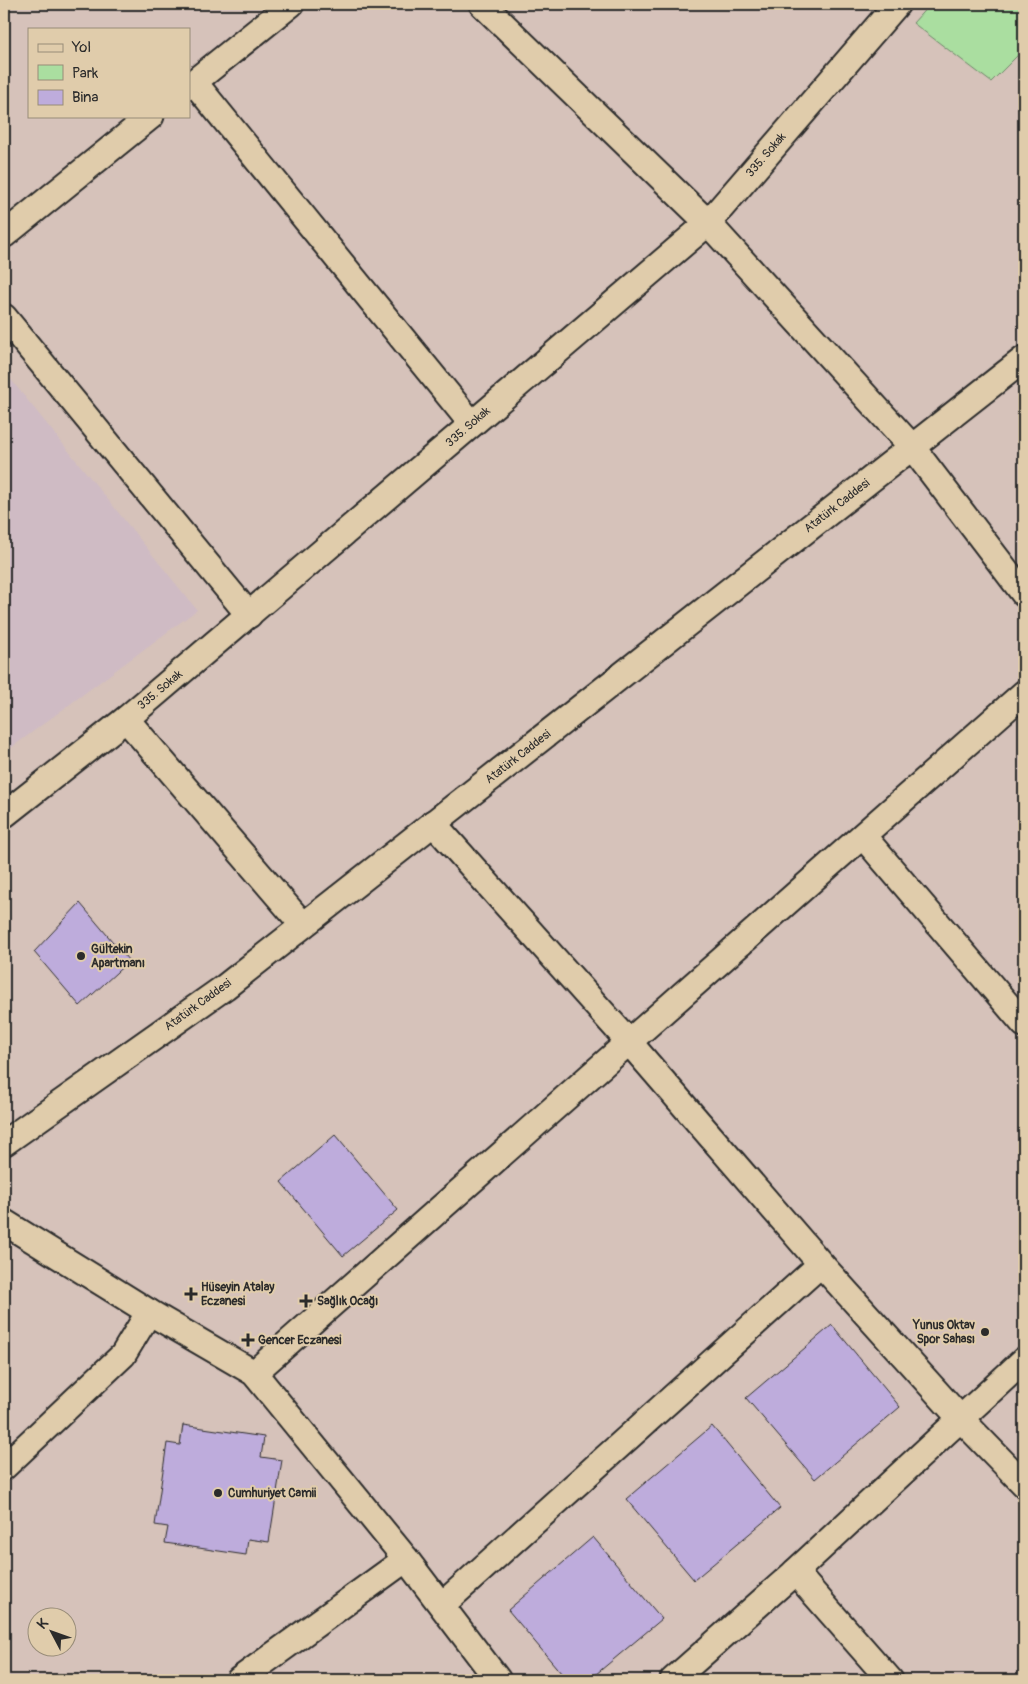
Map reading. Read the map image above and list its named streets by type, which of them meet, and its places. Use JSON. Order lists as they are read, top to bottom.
{
  "streets": {
    "street": ["335. Sokak", "Atatürk Caddesi"]
  },
  "places": {
    "other": ["Gültekin Apartmanı", "Yunus Oktav Spor Sahası", "Cumhuriyet Camii"],
    "health": ["Hüseyin Atalay Eczanesi", "Sağlık Ocağı", "Gencer Eczanesi"]
  },
  "legend": ["Yol", "Park", "Bina"],
  "north": "top left"
}
